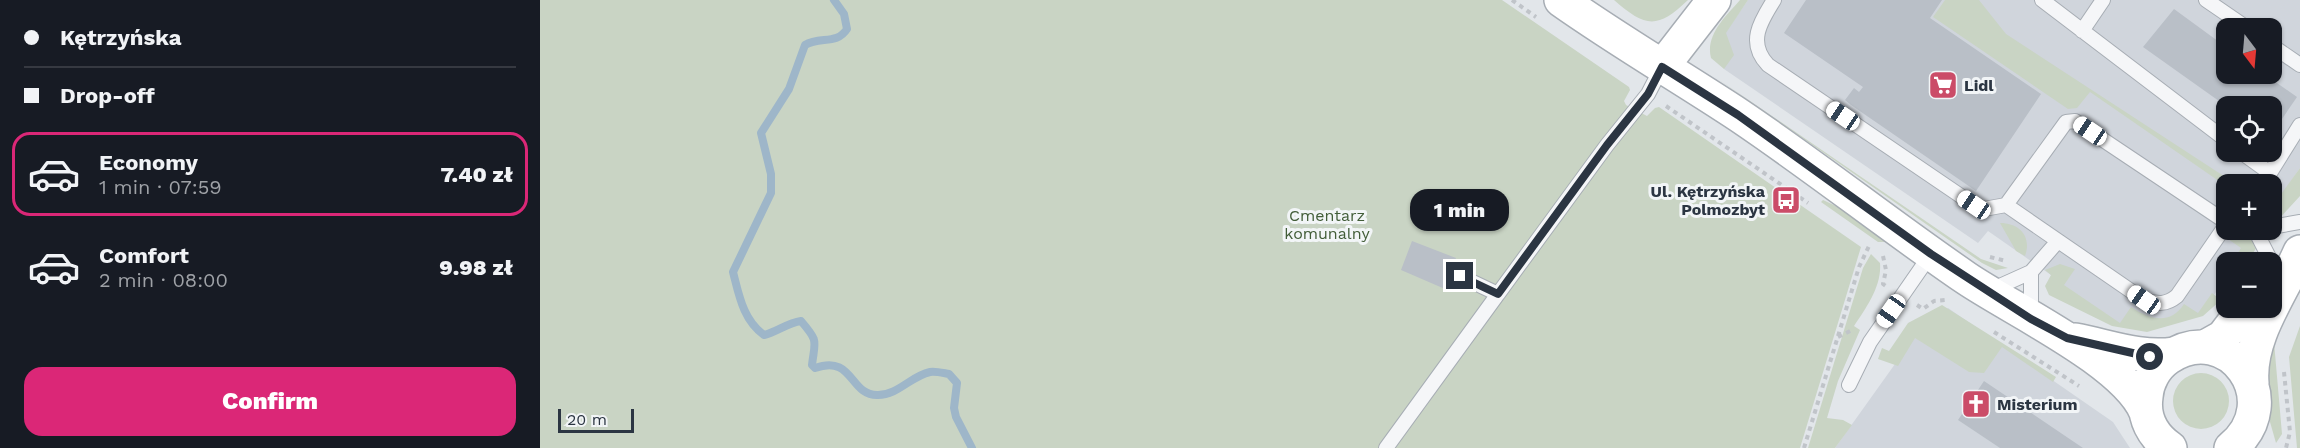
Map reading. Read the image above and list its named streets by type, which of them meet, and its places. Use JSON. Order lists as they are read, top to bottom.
{
  "parks": ["Cmentarz komunalny"],
  "places": {
    "supermarket": ["Lidl"],
    "bus stop": ["Ul. Kętrzyńska Polmozbyt"],
    "church": ["Misterium"]
  },
  "scale_bar": "20 m",
  "north": "bottom",
  "page": {
    "banner": ["Kętrzyńska", "Drop-off"],
    "map_buttons": ["+", "−"],
    "list": [
      {
        "name": "Economy",
        "note": "1 min · 07:59",
        "value": "7.40 zł"
      },
      {
        "name": "Comfort",
        "note": "2 min · 08:00",
        "value": "9.98 zł"
      }
    ],
    "bubble": "1 min",
    "buttons": "Confirm",
    "scale": "20 m"
  }
}
